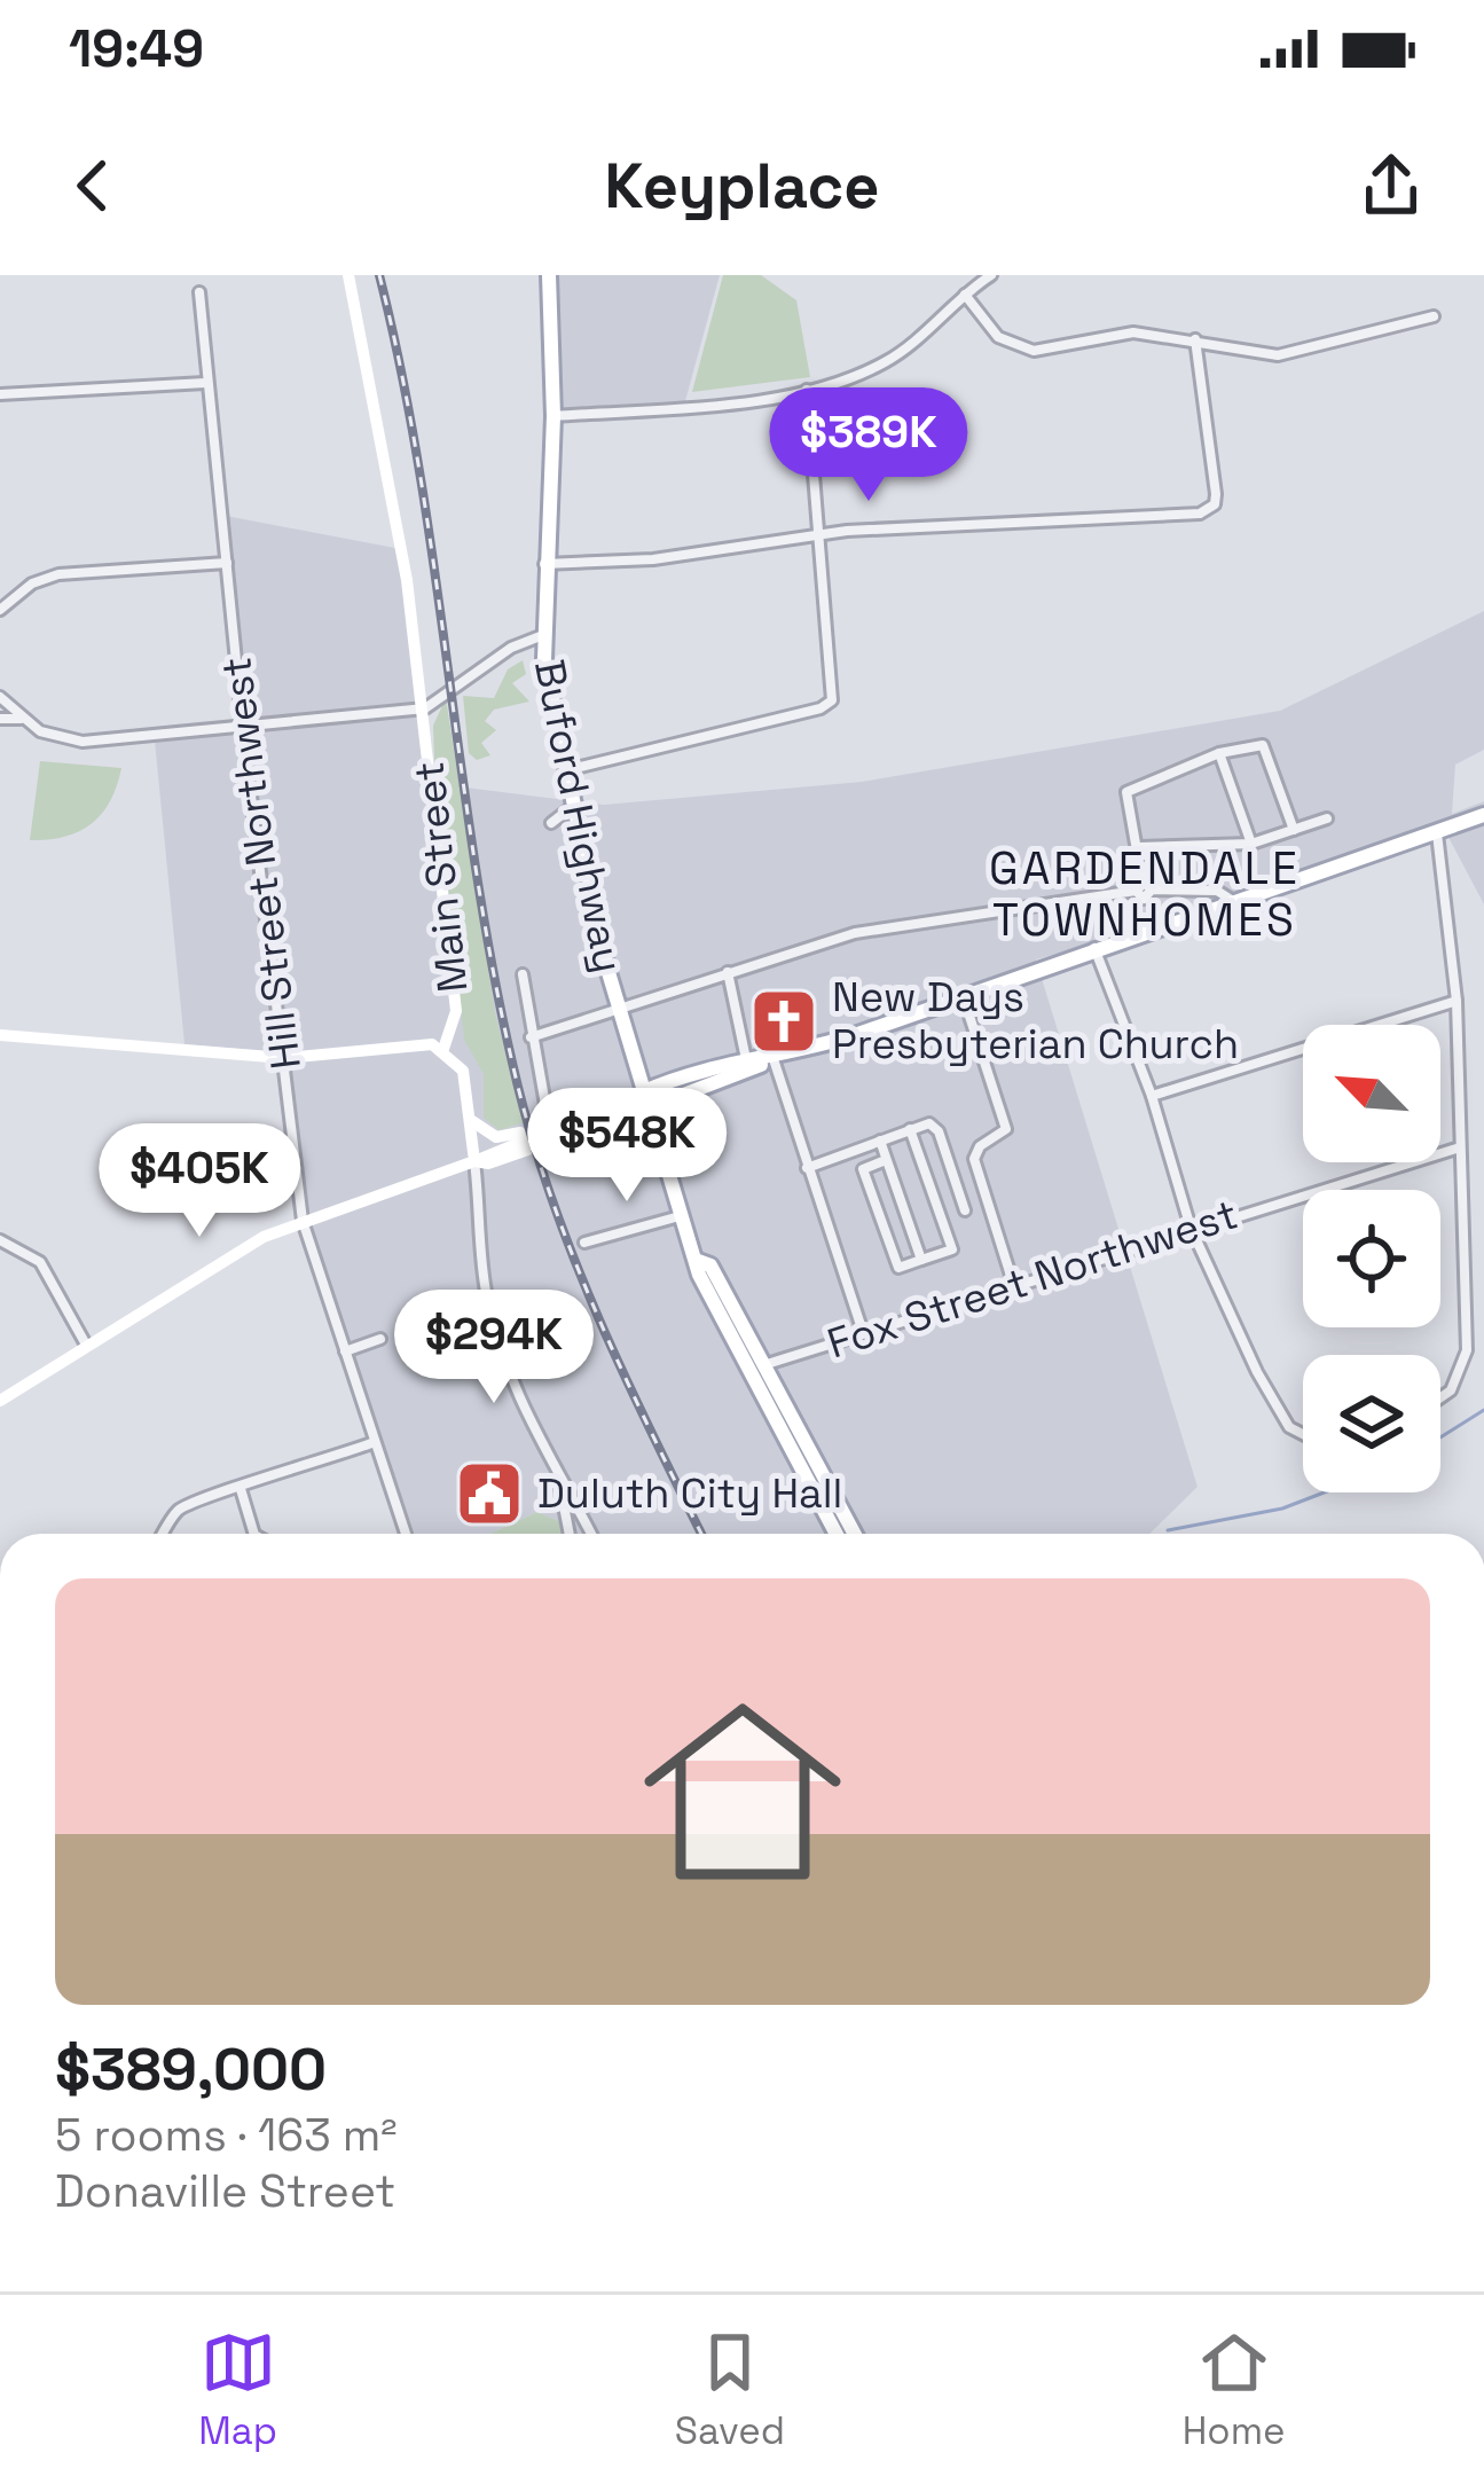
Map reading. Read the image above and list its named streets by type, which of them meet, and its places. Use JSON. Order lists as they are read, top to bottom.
{
  "streets": {
    "main road": ["Buford Highway"],
    "street": ["Hill Street Northwest", "Main Street", "Fox Street Northwest"]
  },
  "crossings": [
    ["Buford Highway", "Fox Street Northwest"]
  ],
  "districts": ["GARDENDALE TOWNHOMES"],
  "places": {
    "church": ["New Days Presbyterian Church"],
    "public building": ["Duluth City Hall"]
  },
  "north": "top left",
  "page": {
    "status": "19:49",
    "header": "Keyplace",
    "price": [
      "$389K",
      "$548K",
      "$405K",
      "$294K"
    ],
    "list": [
      {
        "name": "$389,000",
        "note": "5 rooms · 163 m² · Donaville Street"
      }
    ],
    "tabs": ["Map", "Saved", "Home"]
  }
}
